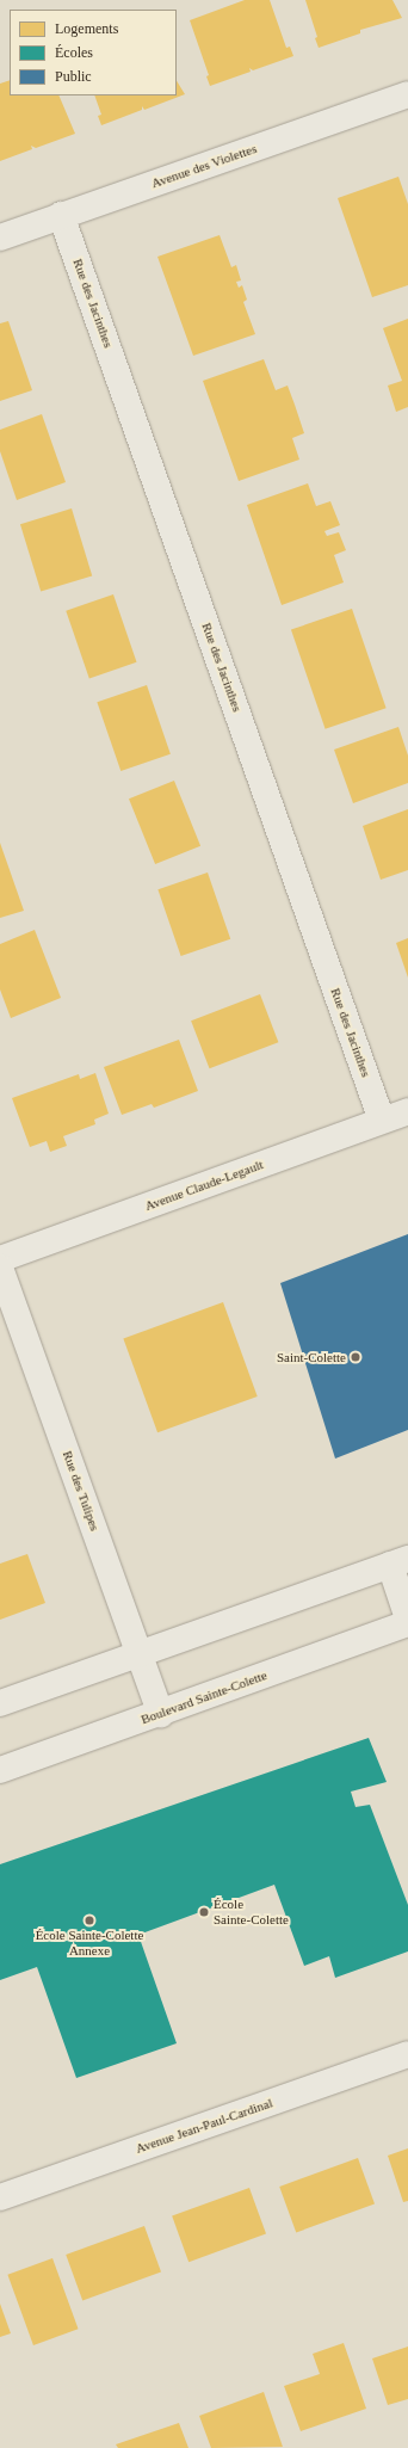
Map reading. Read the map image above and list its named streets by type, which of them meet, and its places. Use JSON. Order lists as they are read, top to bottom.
{
  "streets": {
    "street": [
      "Avenue des Violettes",
      "Rue des Jacinthes",
      "Avenue Claude-Legault",
      "Rue des Tulipes",
      "Boulevard Sainte-Colette",
      "Avenue Jean-Paul-Cardinal"
    ]
  },
  "crossings": [
    ["Avenue des Violettes", "Rue des Jacinthes"],
    ["Rue des Jacinthes", "Avenue Claude-Legault"],
    ["Rue des Tulipes", "Boulevard Sainte-Colette"]
  ],
  "places": ["Saint-Colette", "École Sainte-Colette", "École Sainte-Colette Annexe"],
  "legend": ["Logements", "Écoles", "Public"]
}
